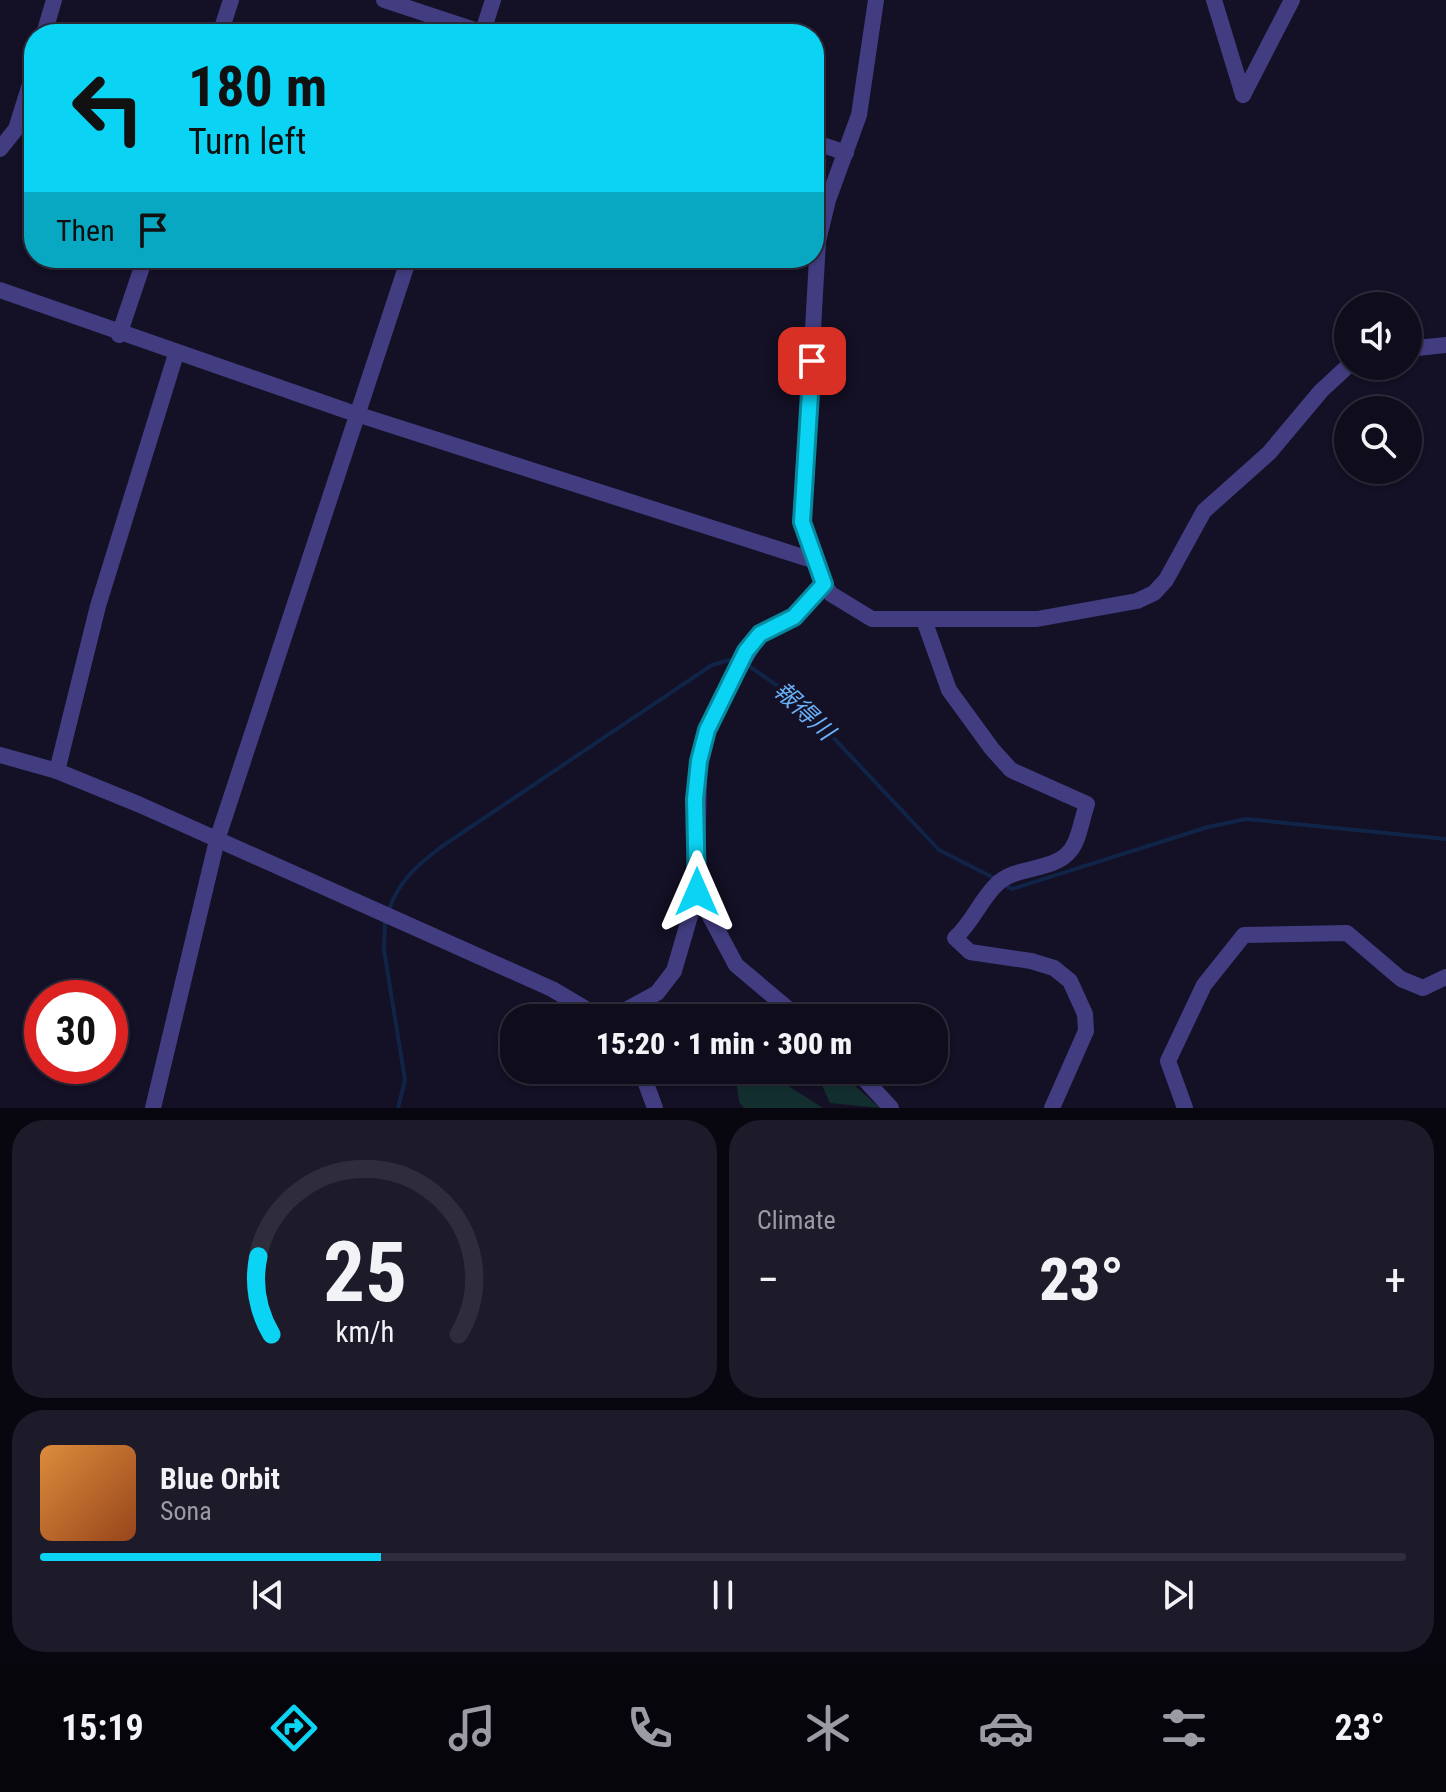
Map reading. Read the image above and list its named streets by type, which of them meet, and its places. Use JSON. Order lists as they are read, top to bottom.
{
  "water": ["報得川"],
  "page": {
    "turn": ["180 m", "Turn left"],
    "then": "Then",
    "limit": "30",
    "trip": "15:20 · 1 min · 300 m",
    "tile": "Climate",
    "heat": ["−", "23°", "+"],
    "song": ["Blue Orbit", "Sona"],
    "tabs": ["15:19", "23°"],
    "gauge": ["25", "km/h"]
  }
}
